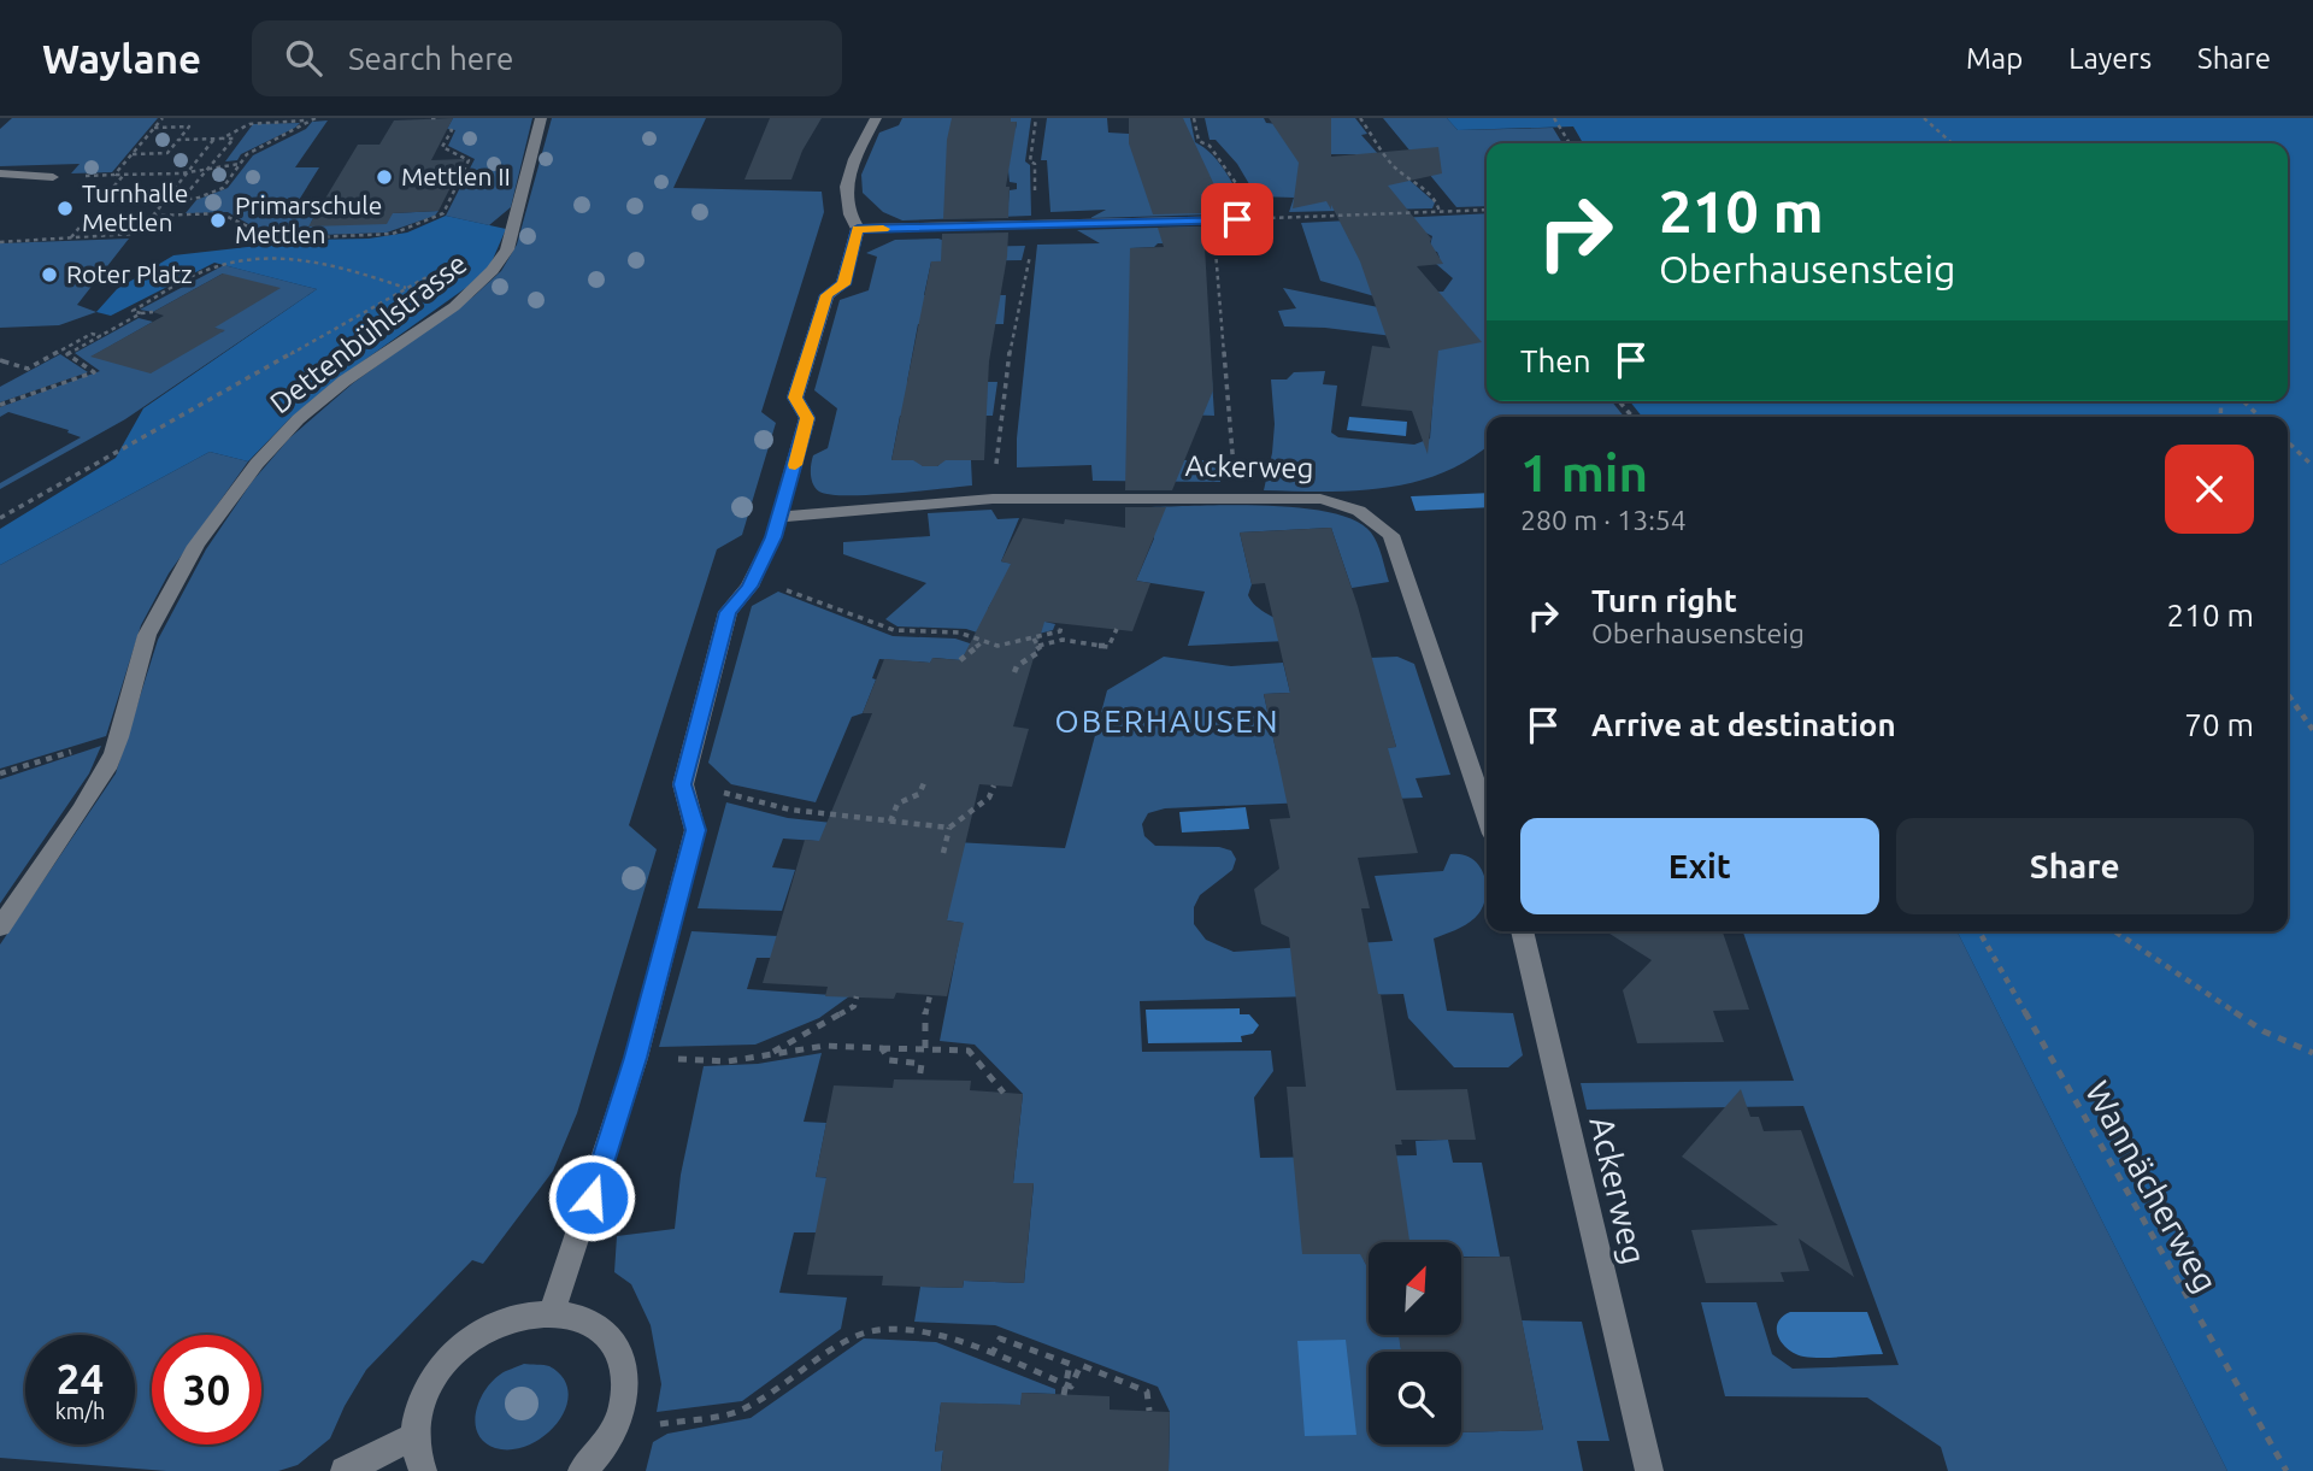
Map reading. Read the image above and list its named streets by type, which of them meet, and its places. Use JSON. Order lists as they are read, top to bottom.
{
  "streets": {
    "street": ["Dettenbühlstrasse", "Ackerweg"],
    "path": ["Wannächerweg"]
  },
  "districts": ["OBERHAUSEN"],
  "places": [
    "Mettlen II",
    "Turnhalle Mettlen",
    "Primarschule Mettlen",
    "Roter Platz"
  ],
  "north": "top right",
  "page": {
    "header": "Waylane",
    "search": "Search here",
    "nav": ["Map", "Layers", "Share"],
    "turn": ["210 m", "Oberhausensteig"],
    "then": "Then",
    "heading": ["1 min", "280 m · 13:54"],
    "list": [
      {
        "name": "Turn right",
        "note": "Oberhausensteig",
        "value": "210 m"
      },
      {
        "name": "Arrive at destination",
        "value": "70 m"
      }
    ],
    "buttons": ["Exit", "Share"],
    "speed": "24 km/h",
    "limit": "30"
  }
}
